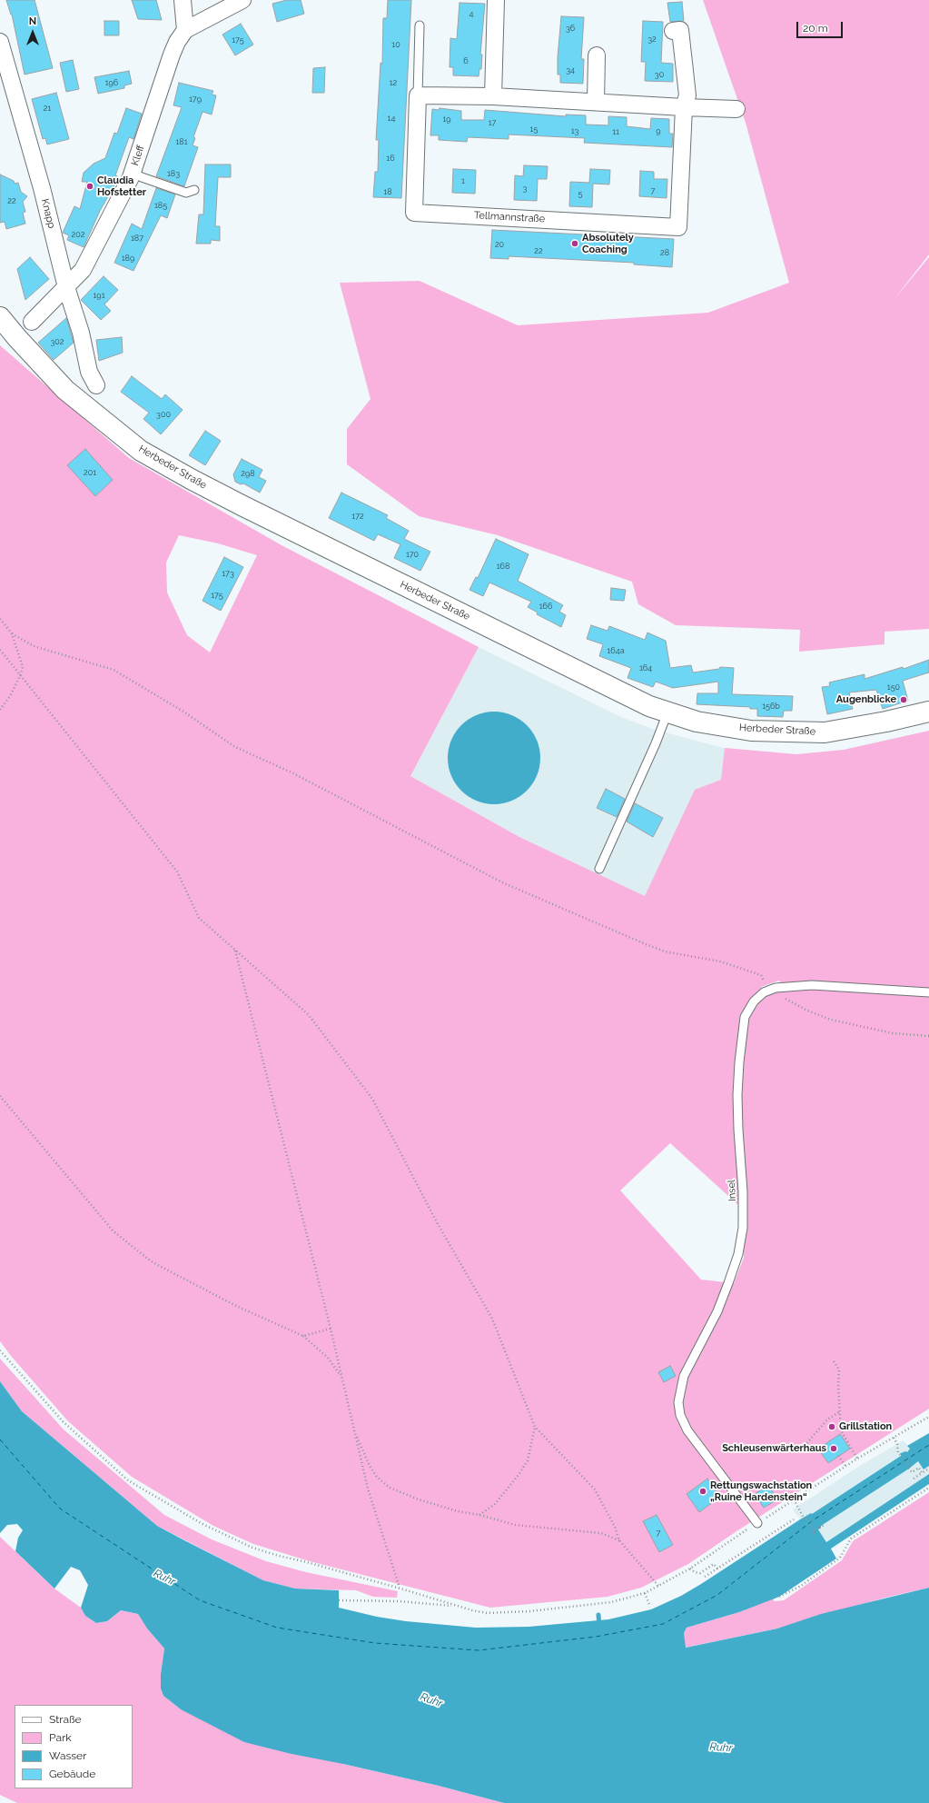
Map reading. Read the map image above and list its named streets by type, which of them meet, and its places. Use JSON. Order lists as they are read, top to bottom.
{
  "streets": {
    "main road": ["Herbeder Straße"],
    "street": ["Kleff", "Knapp", "Tellmannstraße"],
    "lane": ["Insel"]
  },
  "crossings": [
    ["Kleff", "Knapp"]
  ],
  "water": ["Ruhr"],
  "places": [
    "Claudia Hofstetter",
    "Absolutely Coaching",
    "Augenblicke",
    "Grillstation",
    "Schleusenwärterhaus",
    "Rettungswachstation „Ruine Hardenstein“"
  ],
  "house_numbers": [
    "4",
    "36",
    "32",
    "175",
    "10",
    "6",
    "34",
    "30",
    "196",
    "12",
    "179",
    "21",
    "14",
    "19",
    "17",
    "15",
    "13",
    "9",
    "11",
    "181",
    "16",
    "183",
    "1",
    "3",
    "7",
    "18",
    "5",
    "22",
    "185",
    "202",
    "187",
    "20",
    "22",
    "28",
    "189",
    "191",
    "302",
    "300",
    "201",
    "298",
    "172",
    "170",
    "168",
    "173",
    "175",
    "166",
    "164a",
    "164",
    "150",
    "156b",
    "7"
  ],
  "legend": [
    "Straße",
    "Park",
    "Wasser",
    "Gebäude"
  ],
  "scale_bar": "20 m",
  "north": "top"
}
